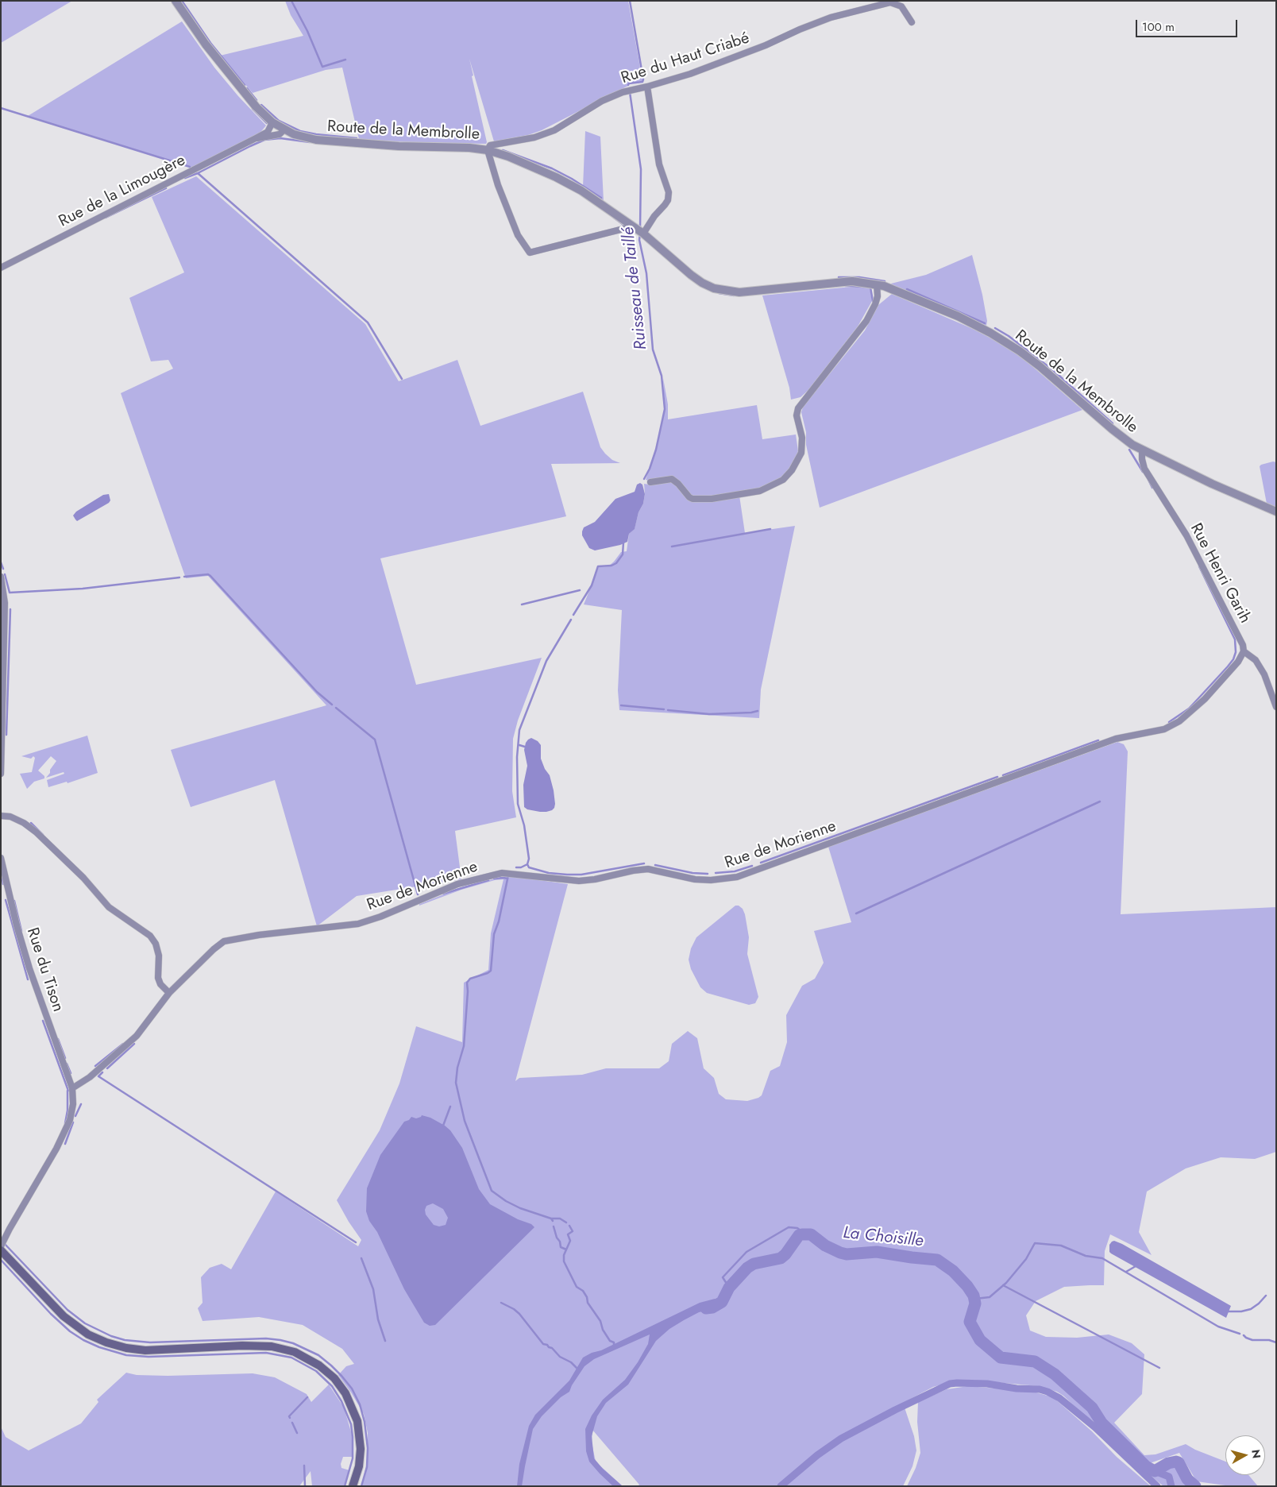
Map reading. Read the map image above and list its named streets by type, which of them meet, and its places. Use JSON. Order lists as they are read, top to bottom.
{
  "streets": {
    "street": [
      "Rue du Haut Criabé",
      "Route de la Membrolle",
      "Rue de la Limougère",
      "Rue Henri Garih",
      "Rue de Morienne",
      "Rue du Tison"
    ]
  },
  "crossings": [
    ["Rue du Haut Criabé", "Route de la Membrolle"],
    ["Route de la Membrolle", "Rue de la Limougère"],
    ["Route de la Membrolle", "Rue Henri Garih"],
    ["Rue Henri Garih", "Rue de Morienne"],
    ["Rue de Morienne", "Rue du Tison"]
  ],
  "water": ["Ruisseau de Taillé", "La Choisille"],
  "scale_bar": "100 m",
  "north": "right"
}
